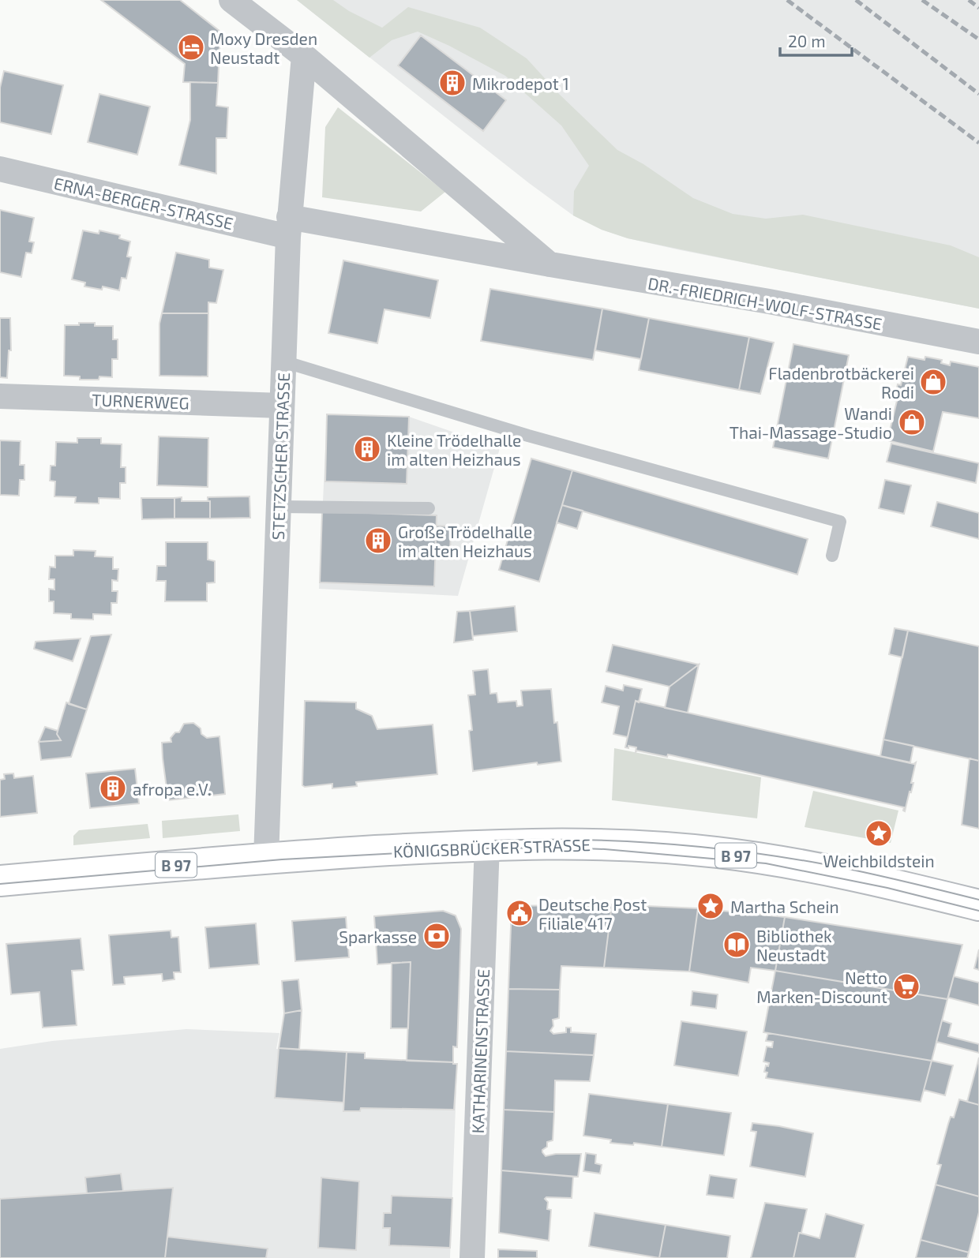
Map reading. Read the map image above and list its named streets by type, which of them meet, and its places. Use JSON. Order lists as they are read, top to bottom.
{
  "streets": {
    "main road": ["KÖNIGSBRÜCKER STRASSE", "B 97"],
    "street": [
      "ERNA-BERGER-STRASSE",
      "DR.-FRIEDRICH-WOLF-STRASSE",
      "TURNERWEG",
      "STETZSCHER STRASSE",
      "KATHARINENSTRASSE"
    ]
  },
  "crossings": [
    ["ERNA-BERGER-STRASSE", "DR.-FRIEDRICH-WOLF-STRASSE"],
    ["ERNA-BERGER-STRASSE", "STETZSCHER STRASSE"],
    ["DR.-FRIEDRICH-WOLF-STRASSE", "STETZSCHER STRASSE"],
    ["TURNERWEG", "STETZSCHER STRASSE"],
    ["STETZSCHER STRASSE", "KÖNIGSBRÜCKER STRASSE"],
    ["KÖNIGSBRÜCKER STRASSE", "KATHARINENSTRASSE"]
  ],
  "places": {
    "hotel": ["Moxy Dresden Neustadt"],
    "building": [
      "Mikrodepot 1",
      "Kleine Trödelhalle im alten Heizhaus",
      "Große Trödelhalle im alten Heizhaus",
      "afropa e.V."
    ],
    "shop": ["Fladenbrotbäckerei Rodi", "Wandi Thai-Massage-Studio"],
    "place": ["Weichbildstein", "Martha Schein"],
    "public building": ["Deutsche Post Filiale 417"],
    "bank": ["Sparkasse"],
    "library": ["Bibliothek Neustadt"],
    "supermarket": ["Netto Marken-Discount"]
  },
  "scale_bar": "20 m"
}
